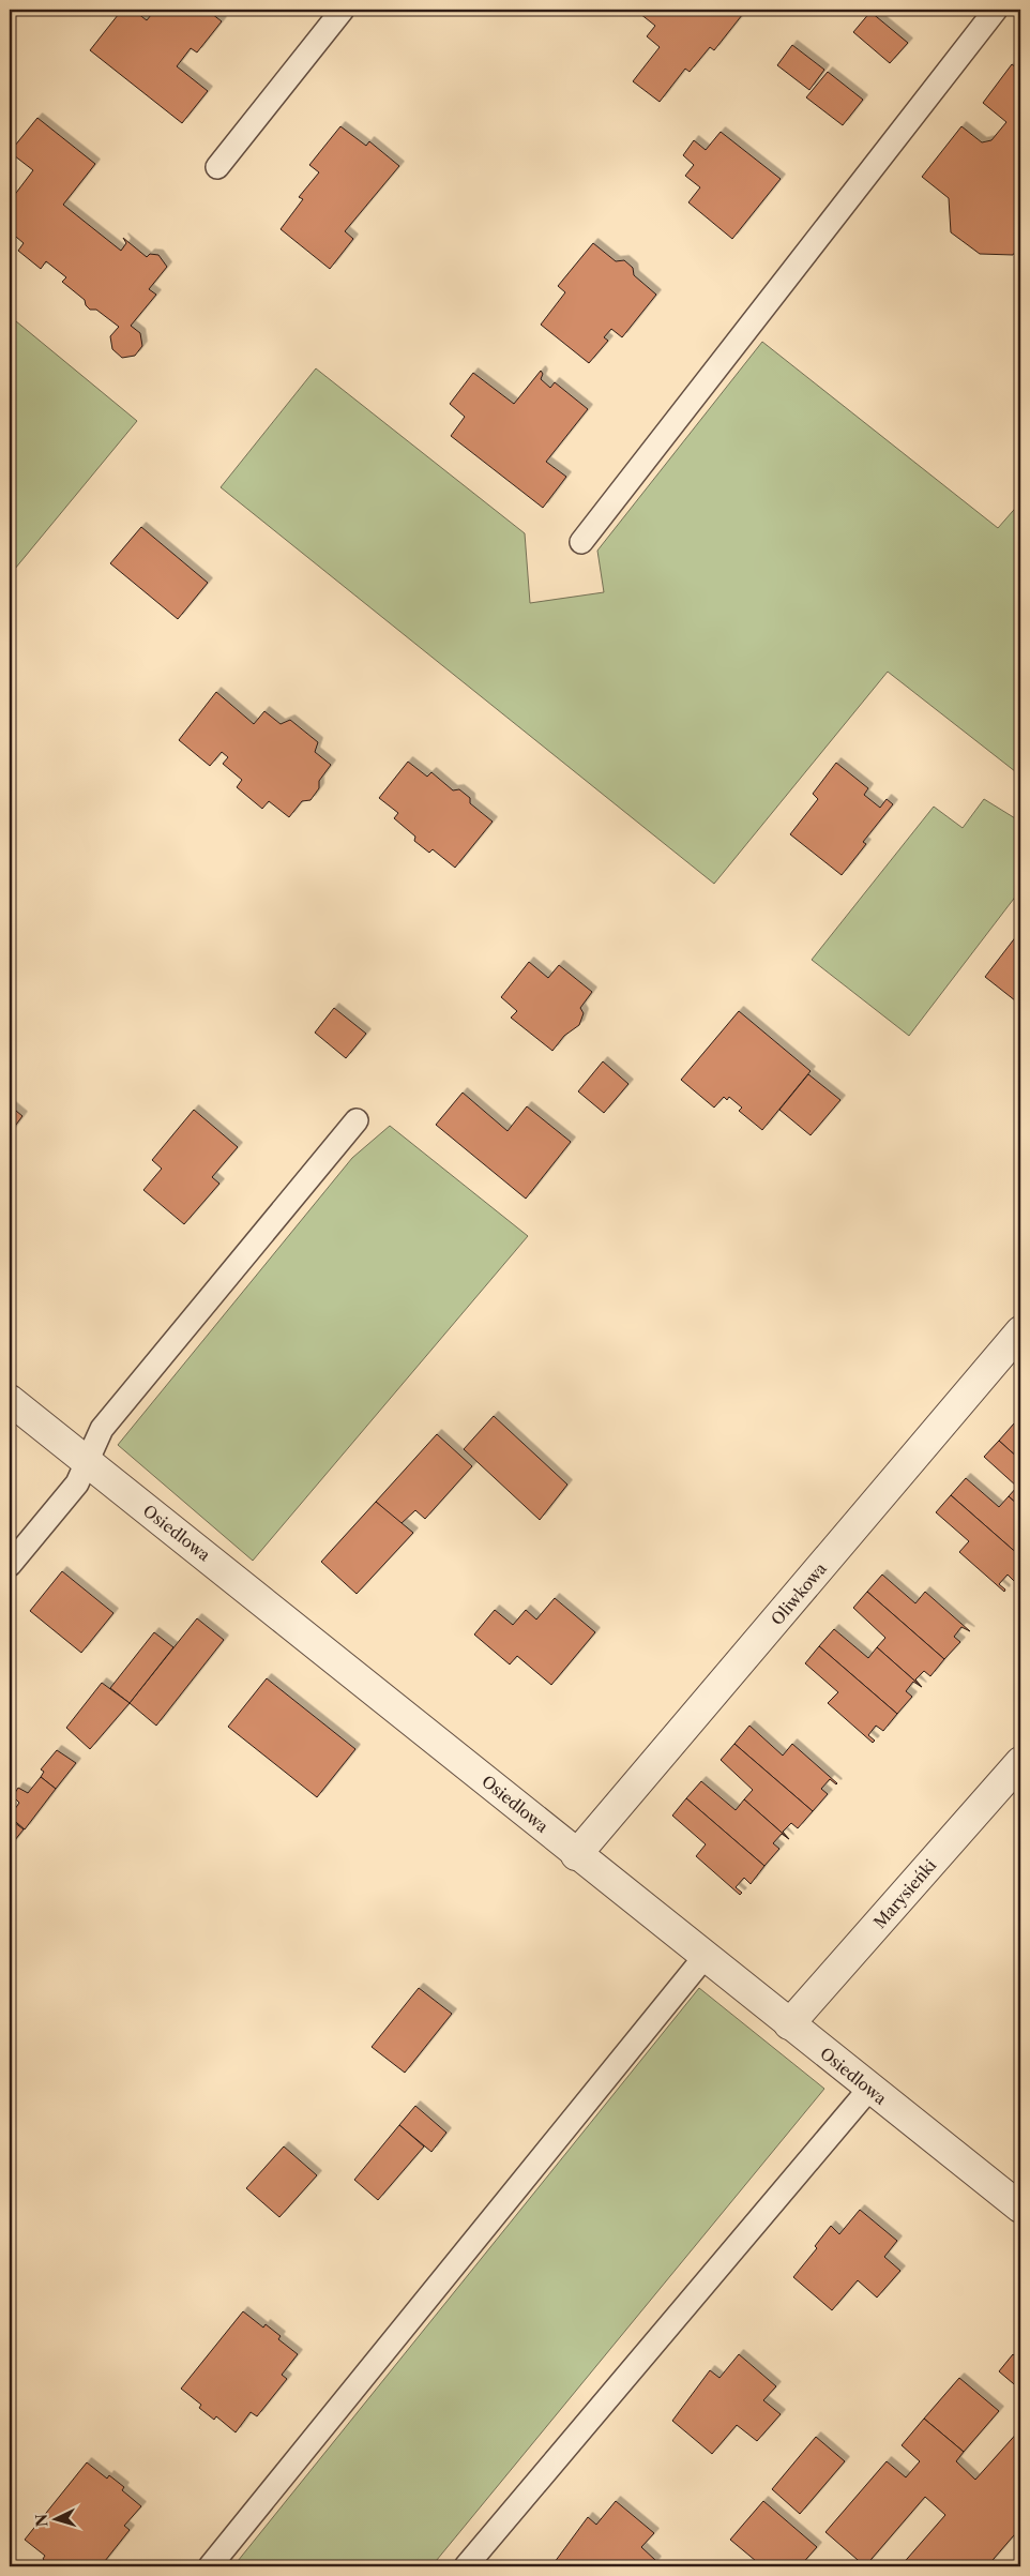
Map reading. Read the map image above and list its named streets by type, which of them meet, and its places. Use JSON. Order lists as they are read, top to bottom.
{
  "streets": {
    "street": ["Osiedlowa", "Oliwkowa", "Marysieńki"]
  },
  "crossings": [
    ["Osiedlowa", "Oliwkowa"],
    ["Osiedlowa", "Marysieńki"]
  ],
  "north": "left"
}
